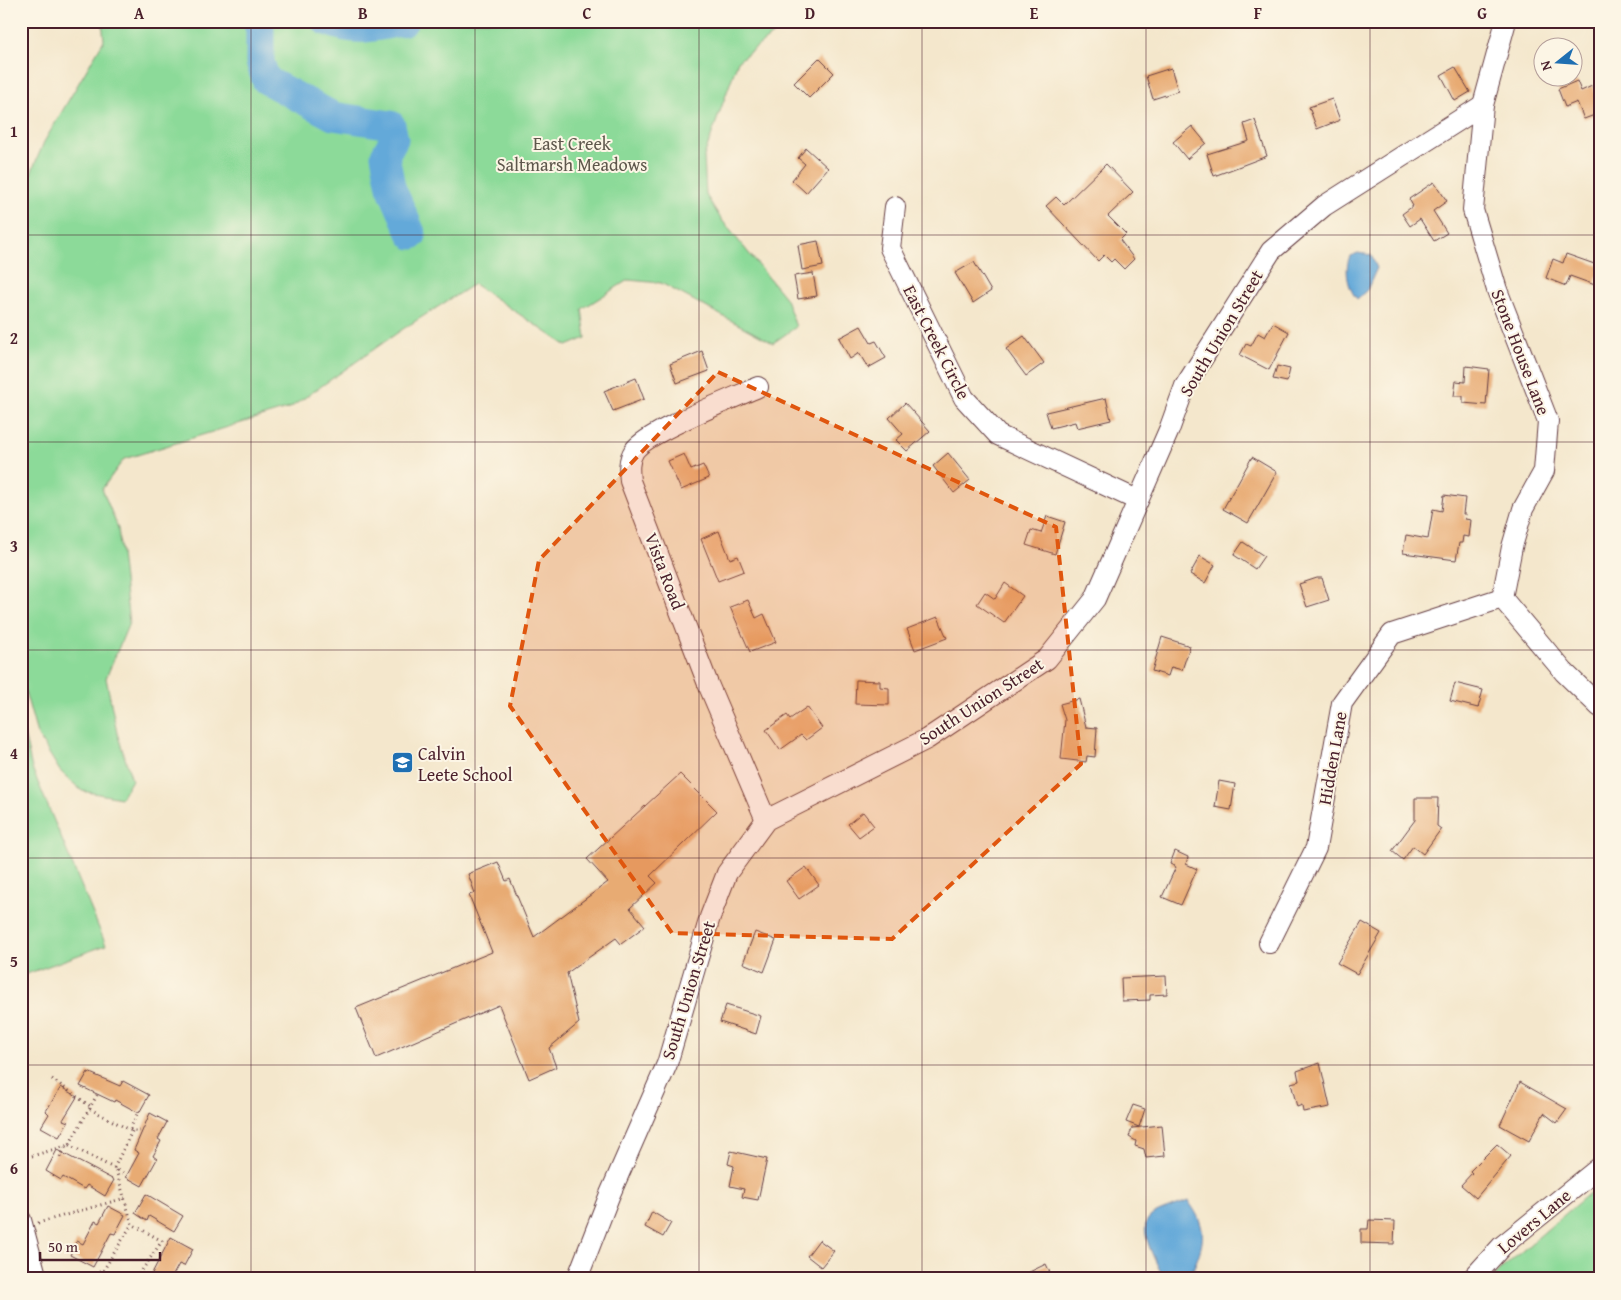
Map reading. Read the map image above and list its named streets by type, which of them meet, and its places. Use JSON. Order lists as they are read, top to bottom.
{
  "streets": {
    "street": [
      "South Union Street",
      "East Creek Circle",
      "Stone House Lane",
      "Vista Road",
      "Hidden Lane",
      "Lovers Lane"
    ]
  },
  "crossings": [
    ["South Union Street", "East Creek Circle"],
    ["South Union Street", "Stone House Lane"],
    ["South Union Street", "Vista Road"],
    ["Stone House Lane", "Hidden Lane"]
  ],
  "parks": ["East Creek Saltmarsh Meadows"],
  "places": {
    "school or university": ["Calvin Leete School"]
  },
  "scale_bar": "50 m",
  "north": "left",
  "grid": {
    "columns": [
      "A",
      "B",
      "C",
      "D",
      "E",
      "F",
      "G"
    ],
    "rows": [
      "1",
      "2",
      "3",
      "4",
      "5",
      "6"
    ]
  }
}
